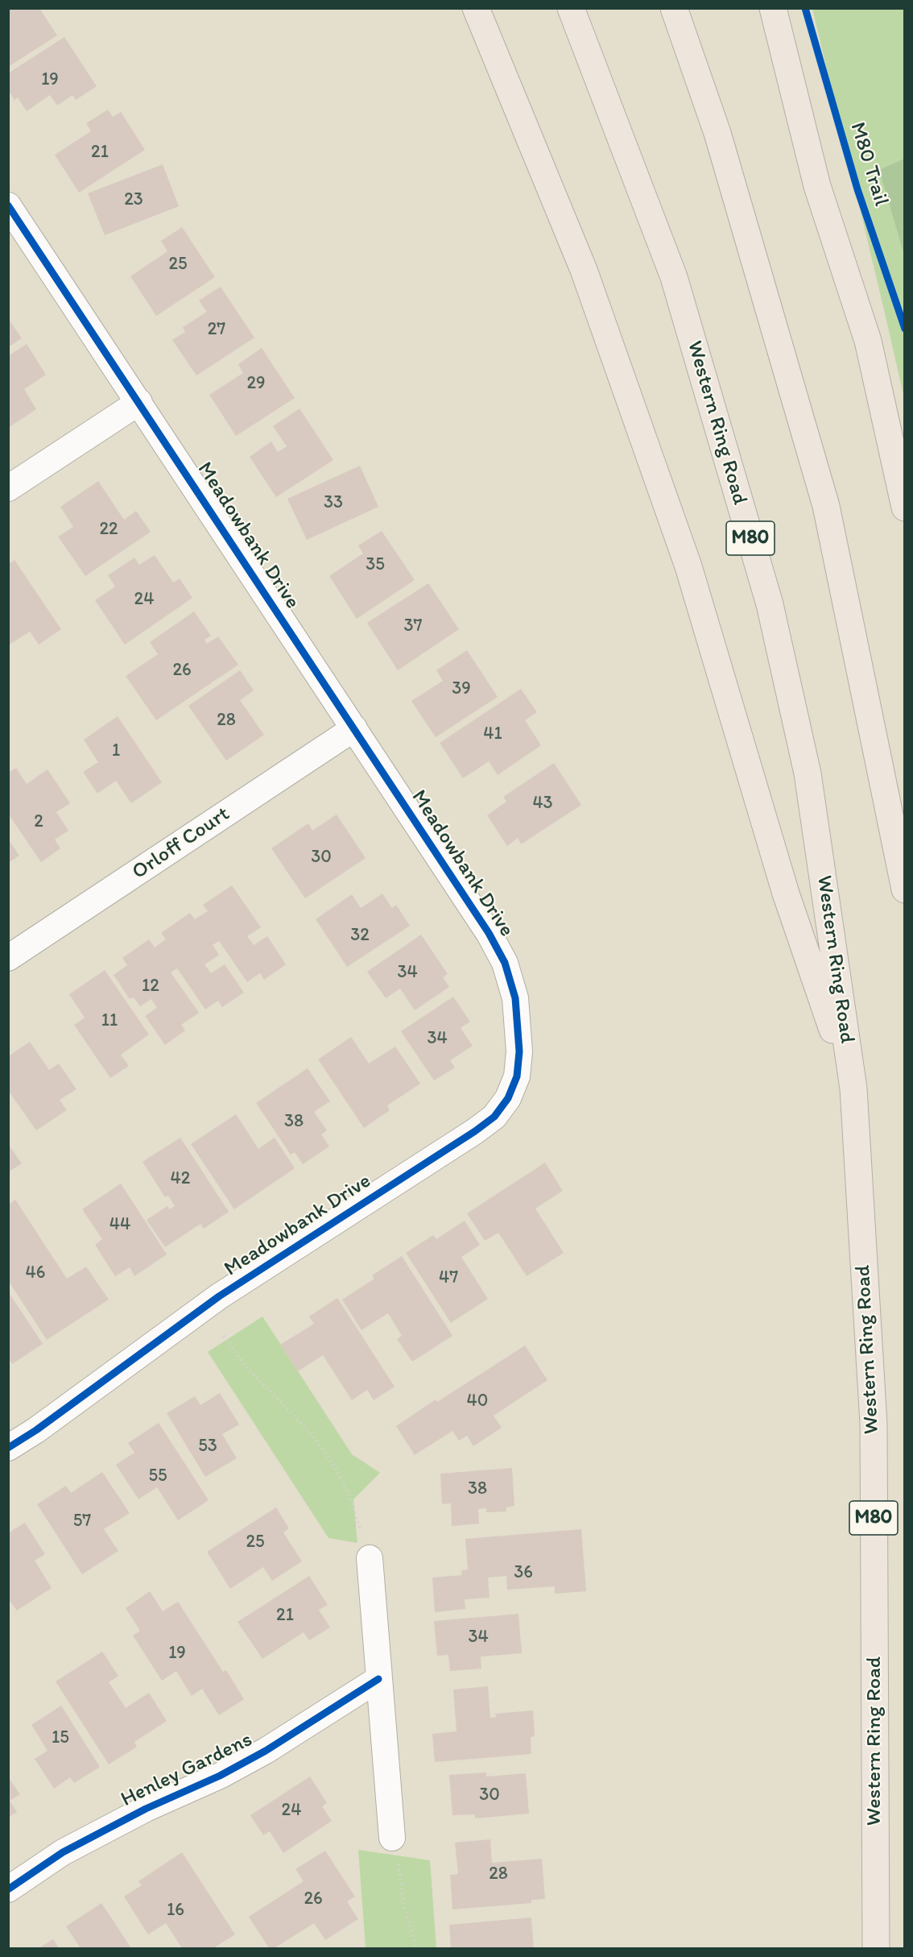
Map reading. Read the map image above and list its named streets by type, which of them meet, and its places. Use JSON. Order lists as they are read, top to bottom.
{
  "streets": {
    "highway": ["Western Ring Road", "M80"],
    "street": ["Meadowbank Drive", "Orloff Court", "Henley Gardens"],
    "cycle path": ["M80 Trail"]
  },
  "crossings": [
    ["Meadowbank Drive", "Orloff Court"]
  ],
  "house_numbers": [
    "19",
    "21",
    "23",
    "25",
    "27",
    "29",
    "33",
    "22",
    "35",
    "24",
    "37",
    "26",
    "39",
    "28",
    "41",
    "1",
    "43",
    "2",
    "30",
    "32",
    "34",
    "12",
    "11",
    "34",
    "38",
    "42",
    "44",
    "46",
    "47",
    "40",
    "53",
    "55",
    "38",
    "57",
    "25",
    "36",
    "21",
    "34",
    "19",
    "15",
    "30",
    "24",
    "28",
    "26",
    "16"
  ]
}
